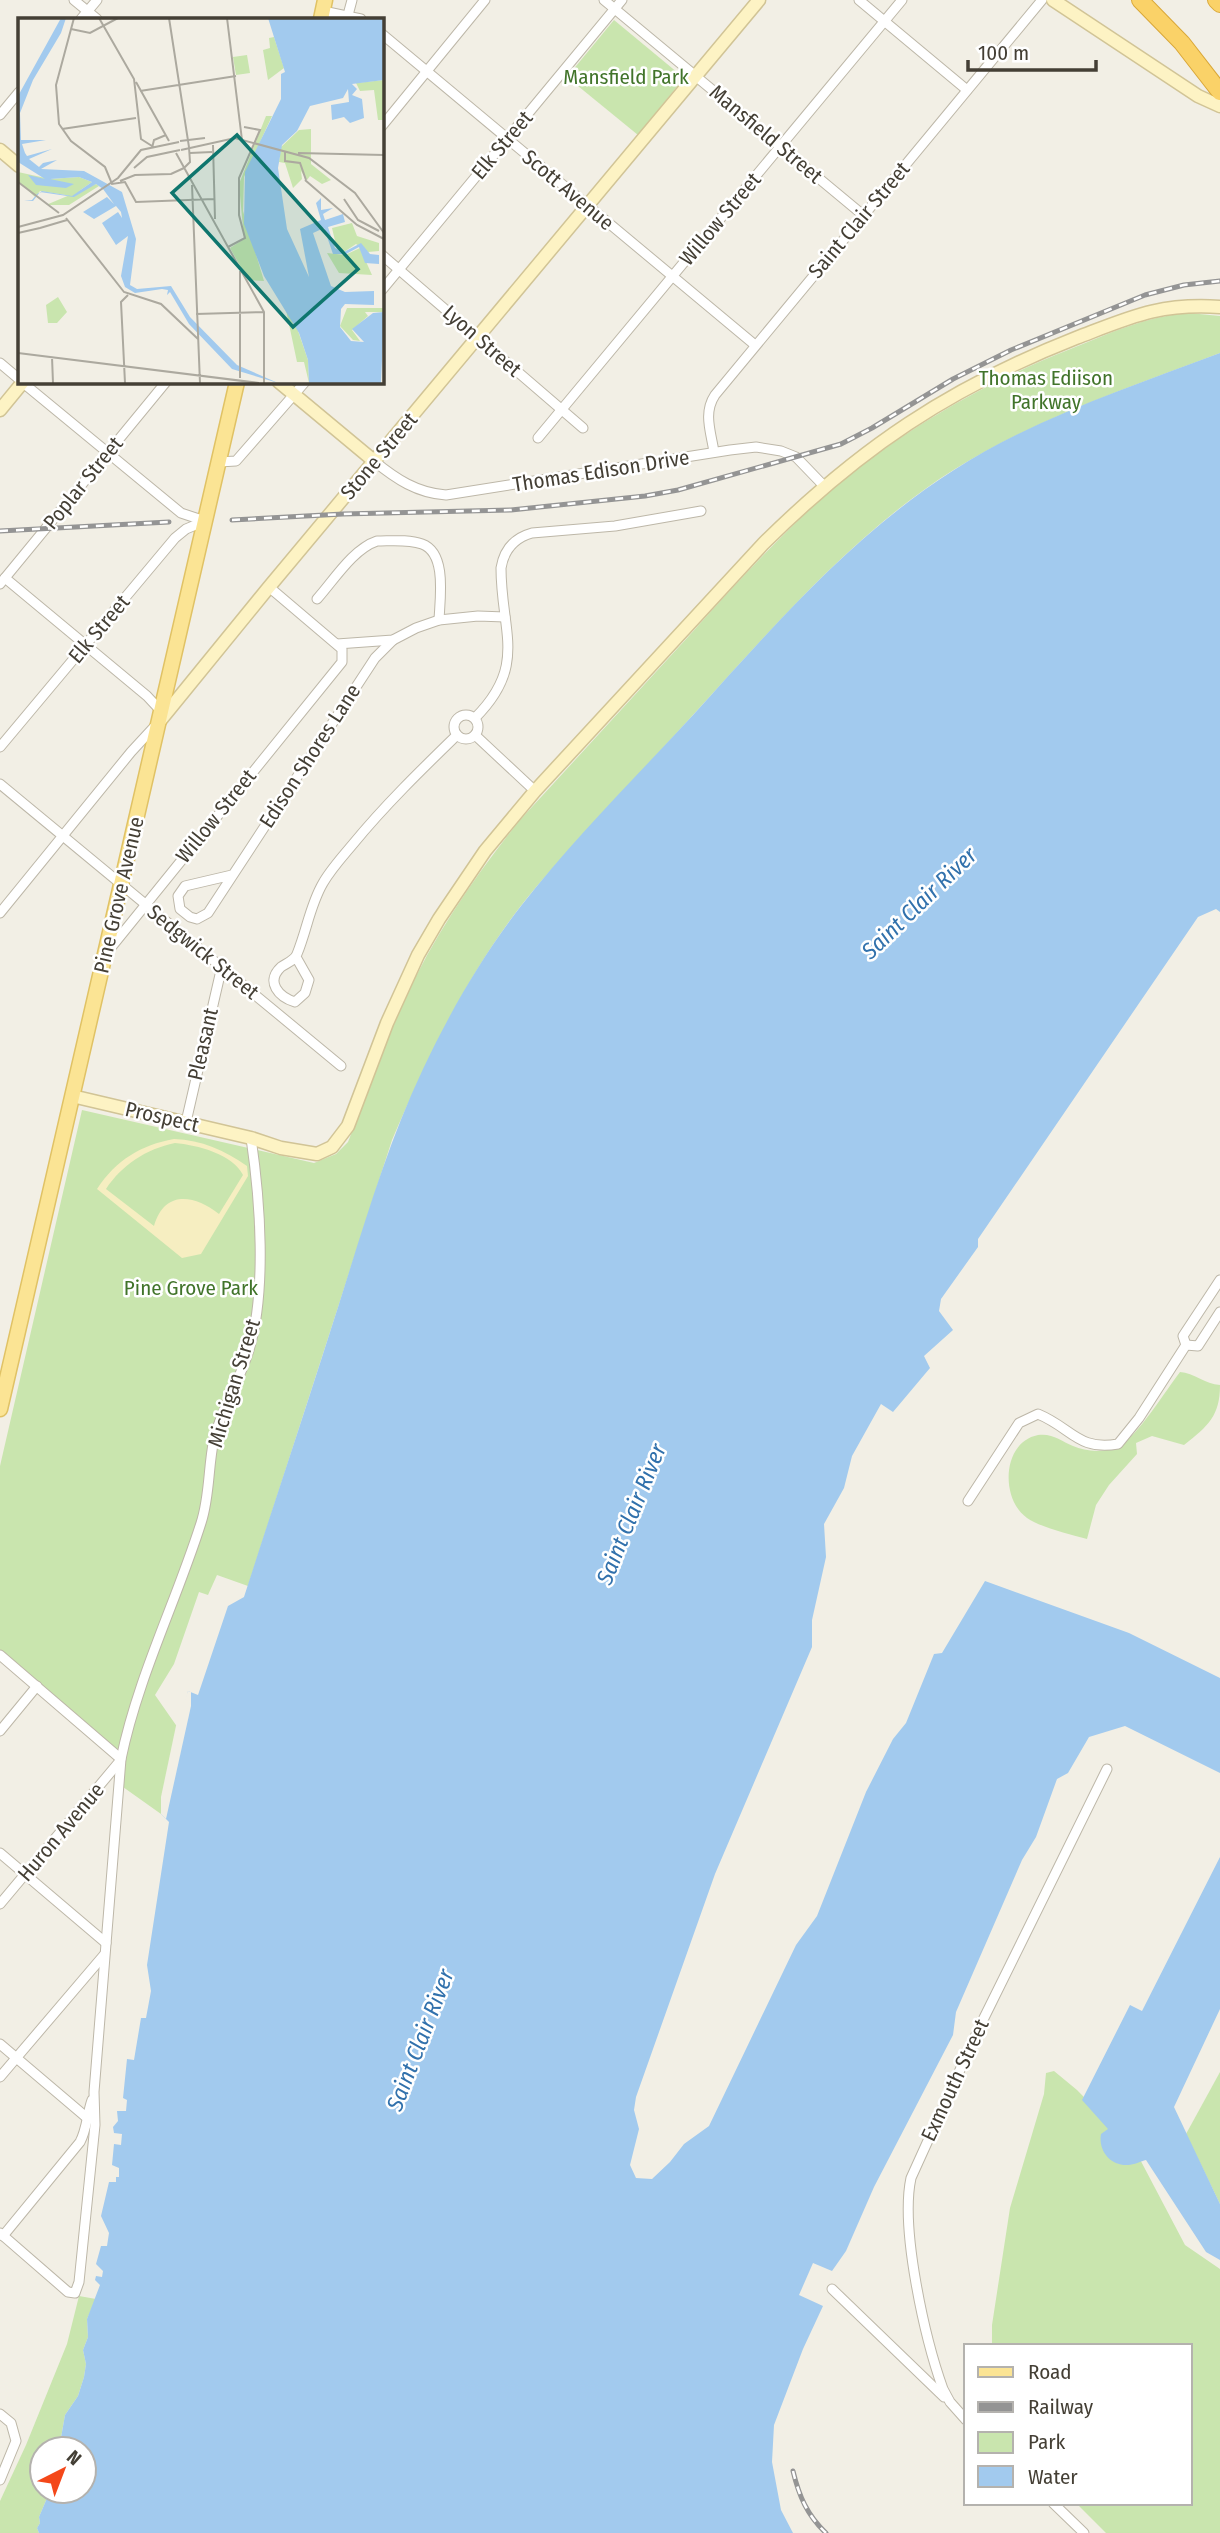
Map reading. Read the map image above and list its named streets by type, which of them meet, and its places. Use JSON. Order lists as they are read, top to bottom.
{
  "streets": {
    "main road": ["Pine Grove Avenue"],
    "street": [
      "Mansfield Street",
      "Elk Street",
      "Scott Avenue",
      "Willow Street",
      "Saint Clair Street",
      "Lyon Street",
      "Stone Street",
      "Thomas Edison Drive",
      "Poplar Street",
      "Edison Shores Lane",
      "Sedgwick Street",
      "Pleasant",
      "Prospect",
      "Michigan Street",
      "Huron Avenue",
      "Exmouth Street"
    ]
  },
  "crossings": [
    ["Mansfield Street", "Elk Street"],
    ["Mansfield Street", "Willow Street"],
    ["Mansfield Street", "Saint Clair Street"],
    ["Mansfield Street", "Stone Street"],
    ["Elk Street", "Scott Avenue"],
    ["Elk Street", "Lyon Street"],
    ["Elk Street", "Pine Grove Avenue"],
    ["Scott Avenue", "Willow Street"],
    ["Scott Avenue", "Saint Clair Street"],
    ["Scott Avenue", "Stone Street"],
    ["Willow Street", "Lyon Street"],
    ["Willow Street", "Edison Shores Lane"],
    ["Willow Street", "Pine Grove Avenue"],
    ["Willow Street", "Sedgwick Street"],
    ["Saint Clair Street", "Thomas Edison Drive"],
    ["Lyon Street", "Stone Street"],
    ["Stone Street", "Thomas Edison Drive"],
    ["Stone Street", "Pine Grove Avenue"],
    ["Stone Street", "Sedgwick Street"],
    ["Pine Grove Avenue", "Sedgwick Street"],
    ["Pine Grove Avenue", "Prospect"],
    ["Sedgwick Street", "Pleasant"],
    ["Pleasant", "Prospect"],
    ["Prospect", "Michigan Street"],
    ["Michigan Street", "Huron Avenue"]
  ],
  "water": ["Saint Clair River"],
  "parks": ["Mansfield Park", "Thomas Ediison Parkway", "Pine Grove Park"],
  "legend": [
    "Road",
    "Railway",
    "Park",
    "Water"
  ],
  "scale_bar": "100 m",
  "north": "top right"
}
